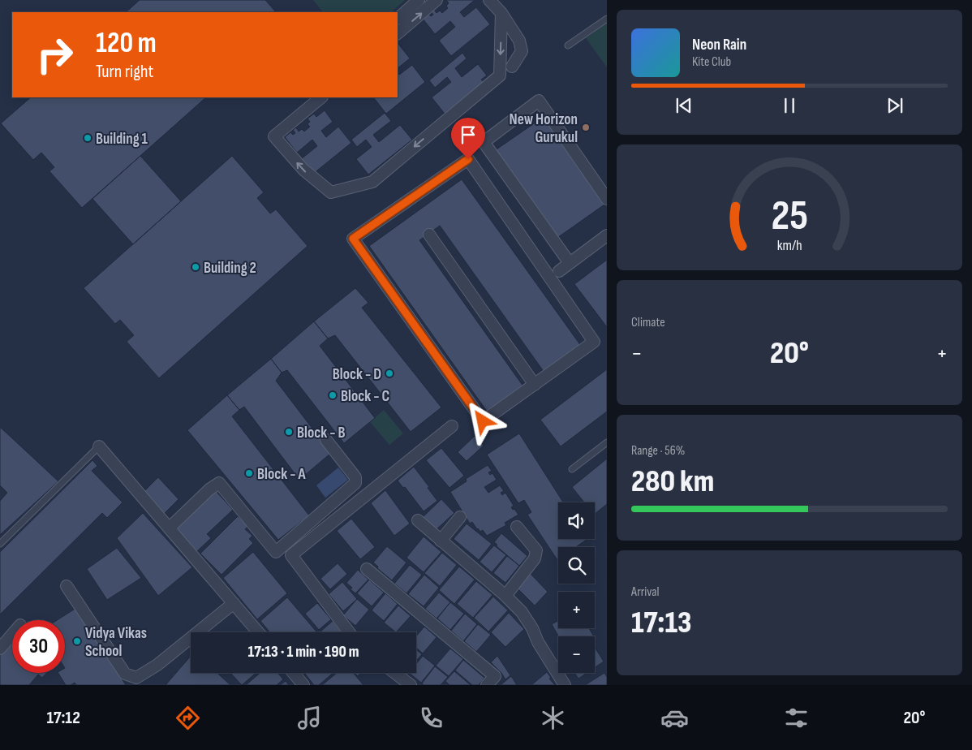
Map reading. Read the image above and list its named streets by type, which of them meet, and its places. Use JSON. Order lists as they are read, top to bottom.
{
  "places": [
    "New Horizon Gurukul",
    "Building 1",
    "Building 2",
    "Block - D",
    "Block - C",
    "Block - B",
    "Block - A",
    "Vidya Vikas School"
  ],
  "page": {
    "turn": ["120 m", "Turn right"],
    "song": ["Neon Rain", "Kite Club"],
    "tile": [
      "Climate",
      ["Range · 56%", "280 km"],
      ["Arrival", "17:13"]
    ],
    "heat": ["−", "20°", "+"],
    "map_buttons": ["+", "−"],
    "limit": "30",
    "trip": "17:13 · 1 min · 190 m",
    "tabs": ["17:12", "20°"],
    "gauge": ["25", "km/h"]
  }
}
